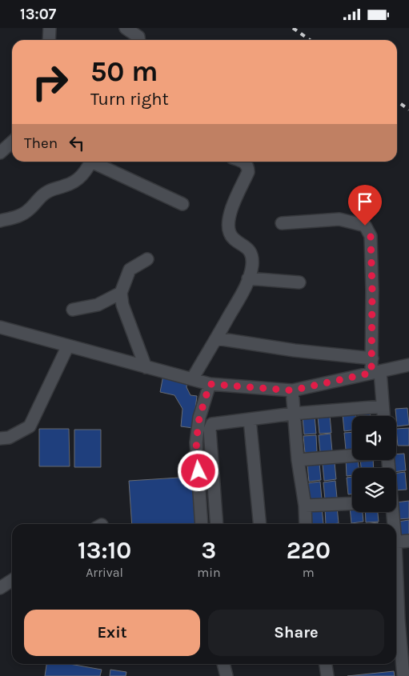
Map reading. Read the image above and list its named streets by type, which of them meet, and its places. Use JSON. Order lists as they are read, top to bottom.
{
  "page": {
    "status": "13:07",
    "turn": ["50 m", "Turn right"],
    "then": "Then",
    "eta": [
      "13:10",
      "Arrival",
      "3",
      "min",
      "220",
      "m"
    ],
    "buttons": ["Exit", "Share"]
  }
}
